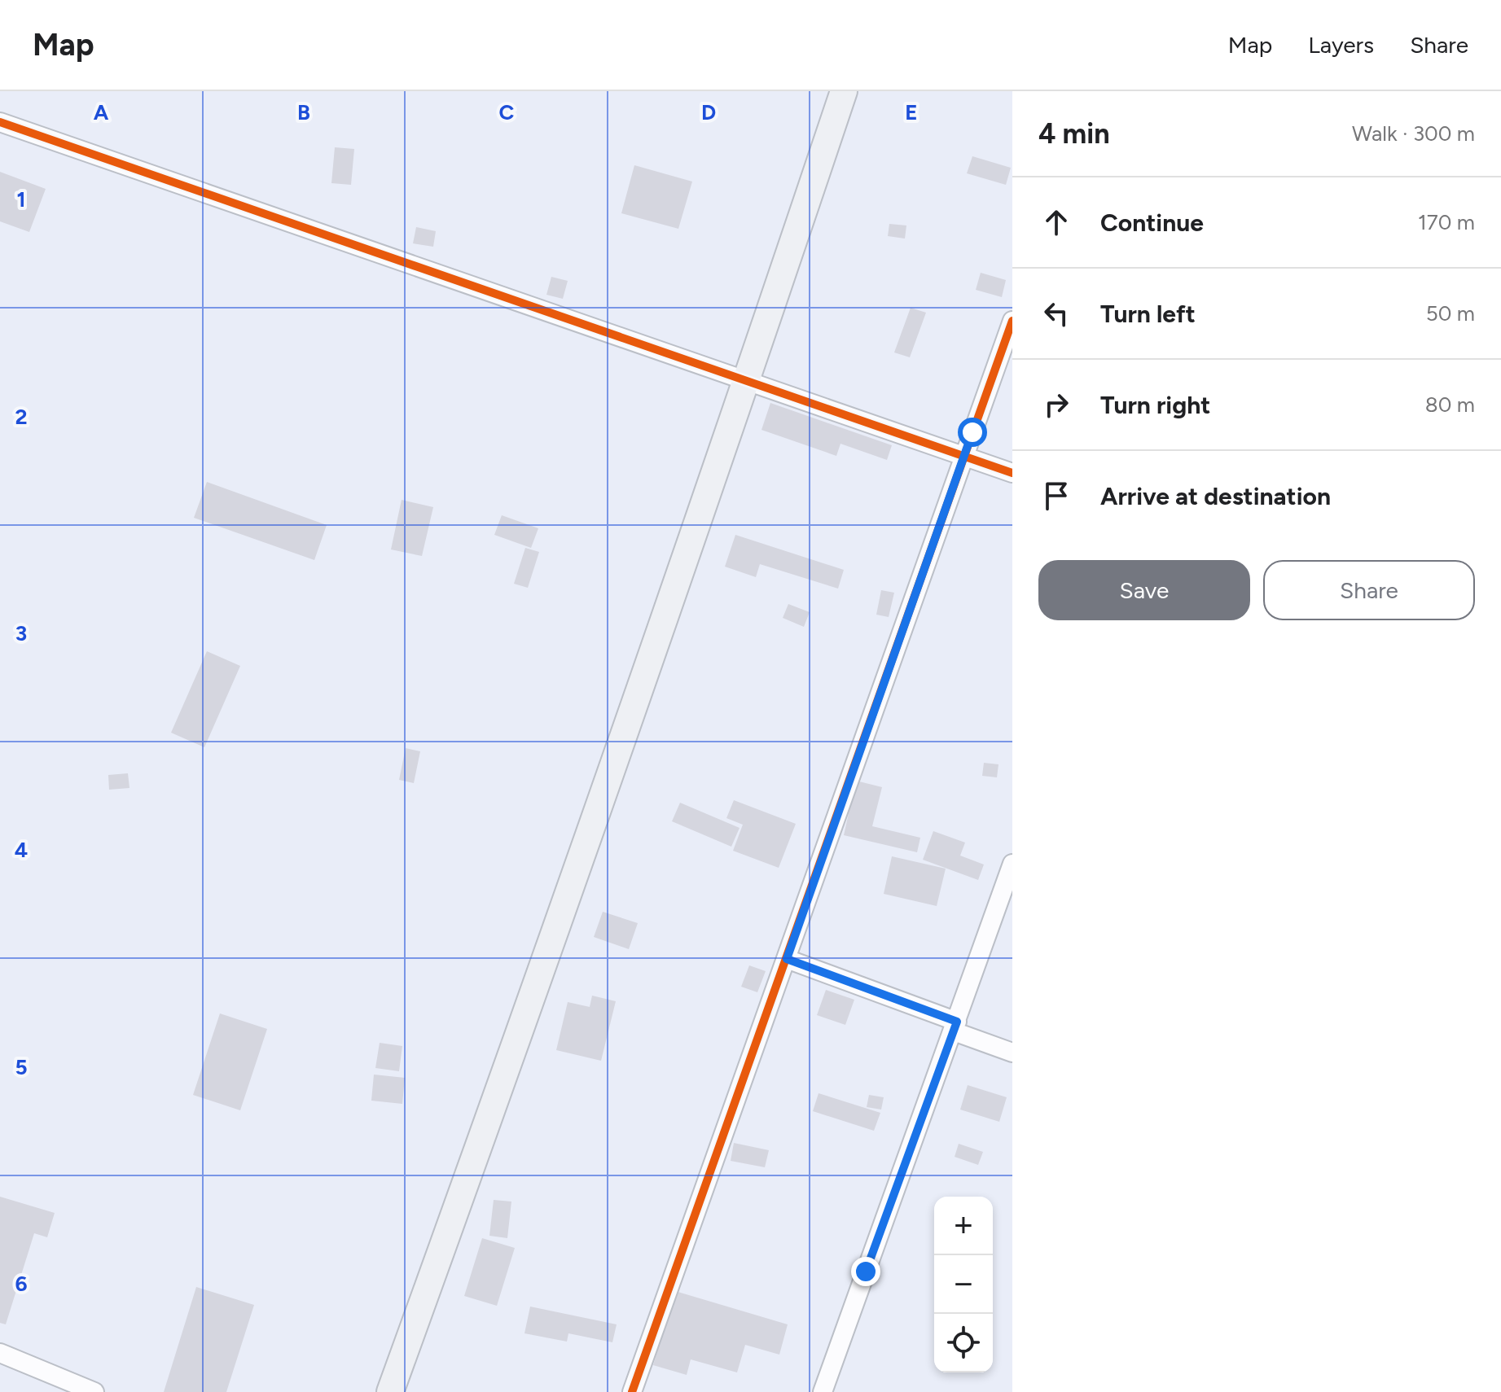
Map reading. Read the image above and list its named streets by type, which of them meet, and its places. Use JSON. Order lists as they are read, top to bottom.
{
  "page": {
    "header": "Map",
    "nav": ["Map", "Layers", "Share"],
    "heading": ["4 min", "Walk · 300 m"],
    "list": [
      ["Continue", "170 m"],
      ["Turn left", "50 m"],
      ["Turn right", "80 m"],
      "Arrive at destination"
    ],
    "buttons": ["Save", "Share"],
    "map_buttons": ["+", "−"]
  },
  "grid": {
    "columns": [
      "A",
      "B",
      "C",
      "D",
      "E"
    ],
    "rows": [
      "1",
      "2",
      "3",
      "4",
      "5",
      "6"
    ]
  }
}
